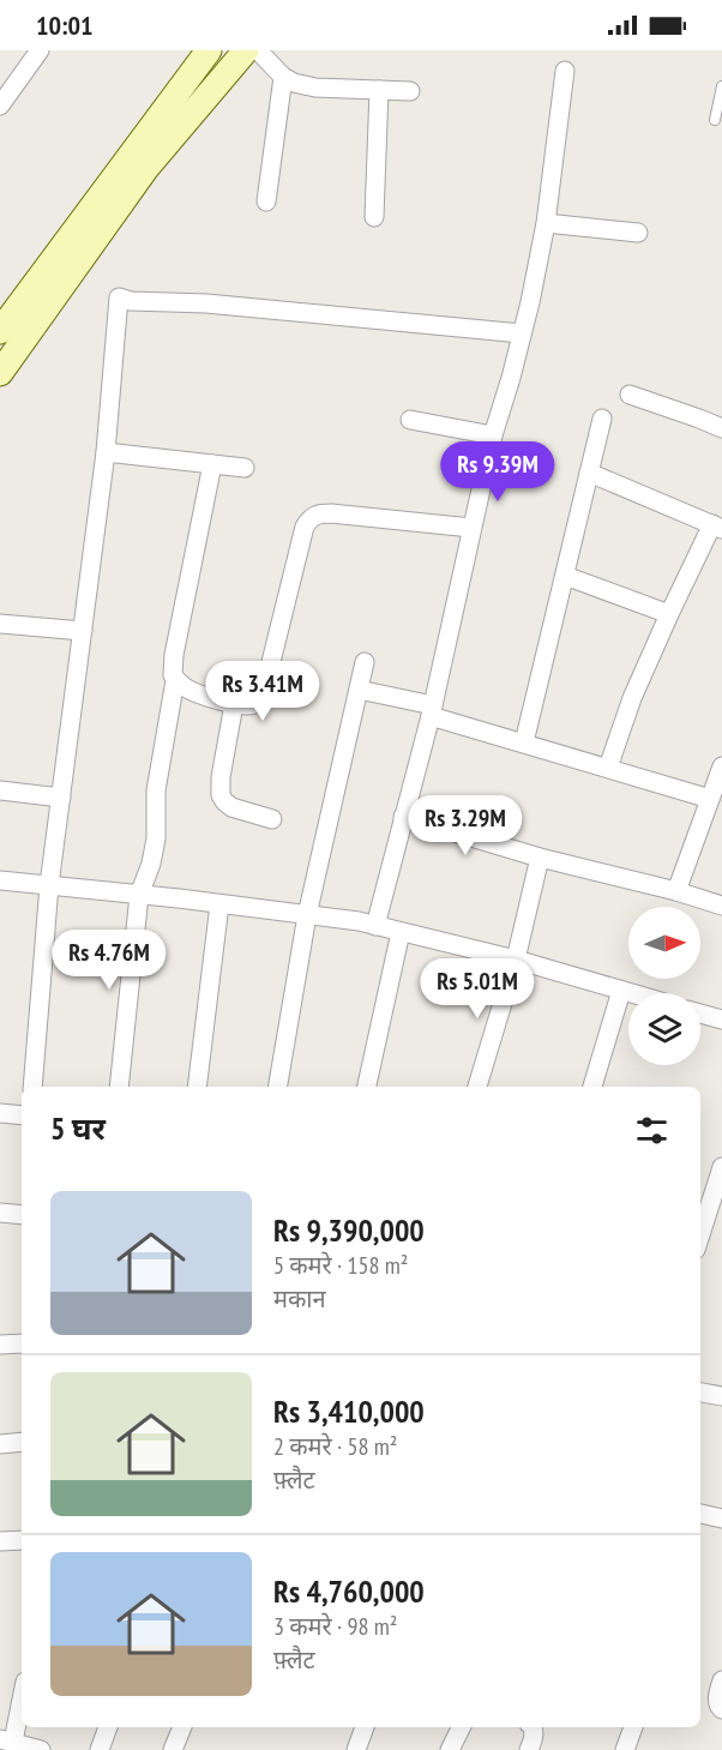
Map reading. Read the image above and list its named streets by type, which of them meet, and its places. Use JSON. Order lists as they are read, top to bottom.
{
  "north": "right",
  "page": {
    "status": "10:01",
    "price": [
      "Rs 9.39M",
      "Rs 3.41M",
      "Rs 3.29M",
      "Rs 4.76M",
      "Rs 5.01M"
    ],
    "heading": "5 घर",
    "list": [
      {
        "name": "Rs 9,390,000",
        "note": "5 कमरे · 158 m² · मकान"
      },
      {
        "name": "Rs 3,410,000",
        "note": "2 कमरे · 58 m² · फ़्लैट"
      },
      {
        "name": "Rs 4,760,000",
        "note": "3 कमरे · 98 m² · फ़्लैट"
      }
    ]
  }
}
